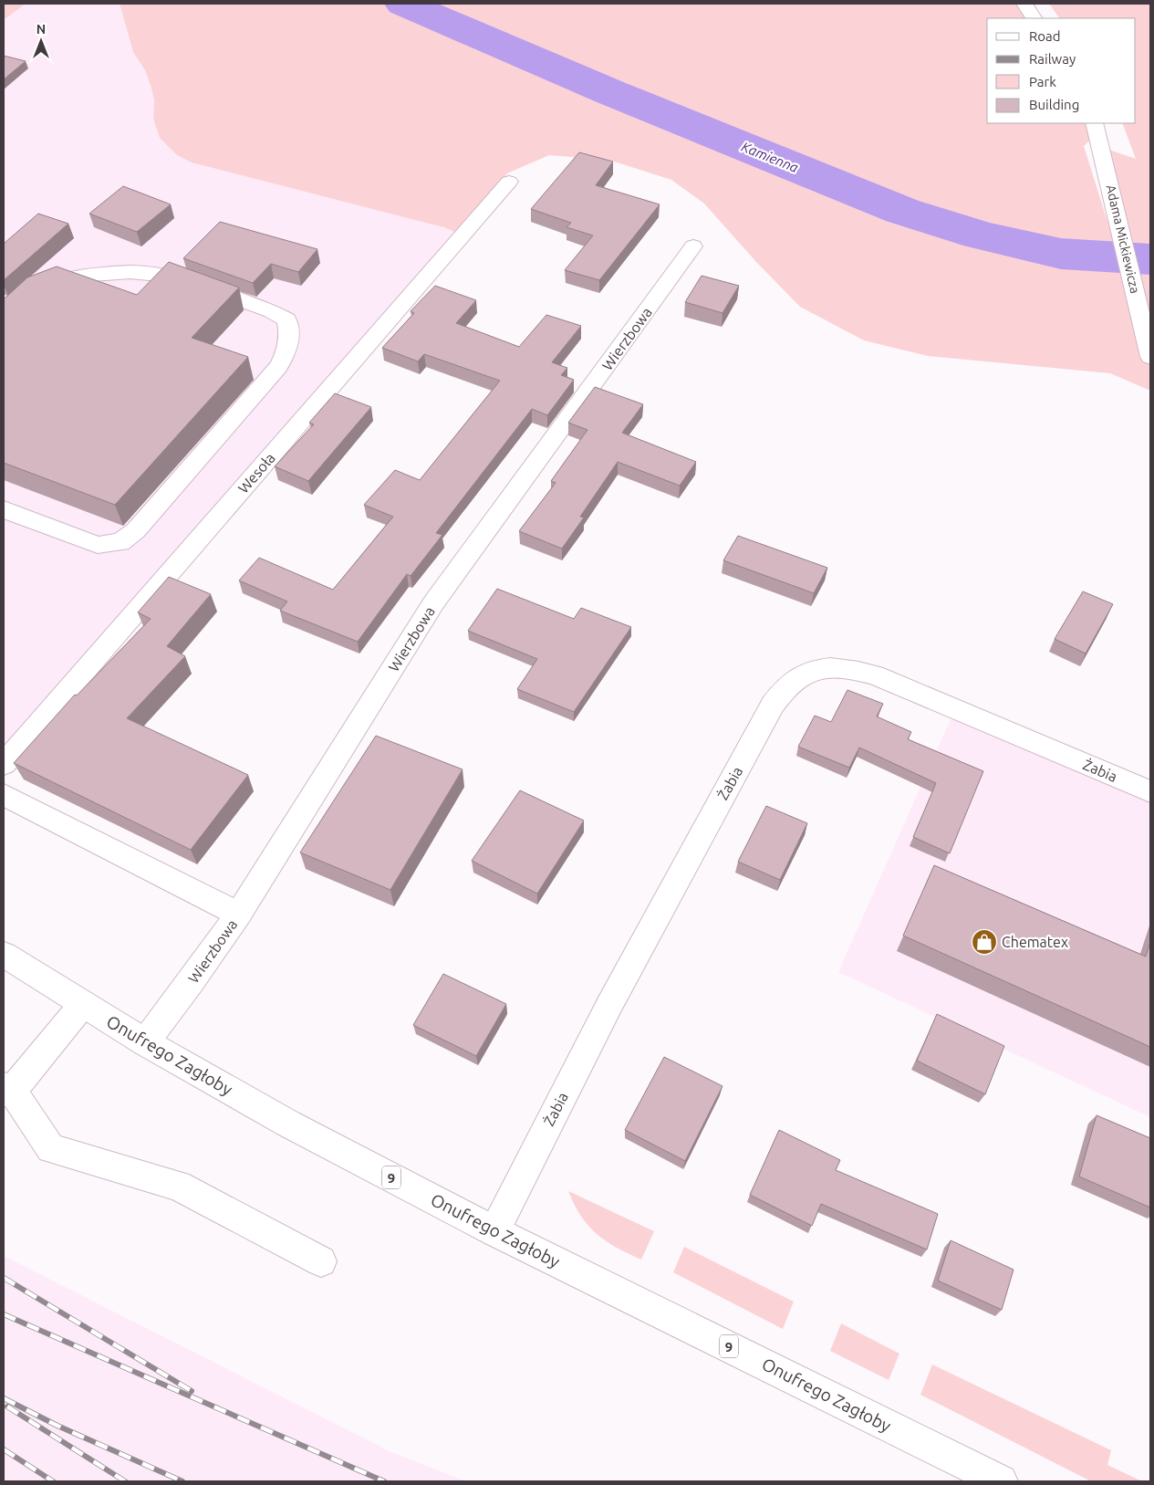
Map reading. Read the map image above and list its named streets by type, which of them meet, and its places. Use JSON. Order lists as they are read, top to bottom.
{
  "streets": {
    "street": [
      "Adama Mickiewicza",
      "Wierzbowa",
      "Wesoła",
      "Żabia",
      "Onufrego Zagłoby",
      "9"
    ]
  },
  "crossings": [
    ["Wierzbowa", "Onufrego Zagłoby"],
    ["Żabia", "Onufrego Zagłoby"]
  ],
  "water": ["Kamienna"],
  "places": {
    "shop": ["Chematex"]
  },
  "legend": [
    "Road",
    "Railway",
    "Park",
    "Building"
  ],
  "north": "top"
}
